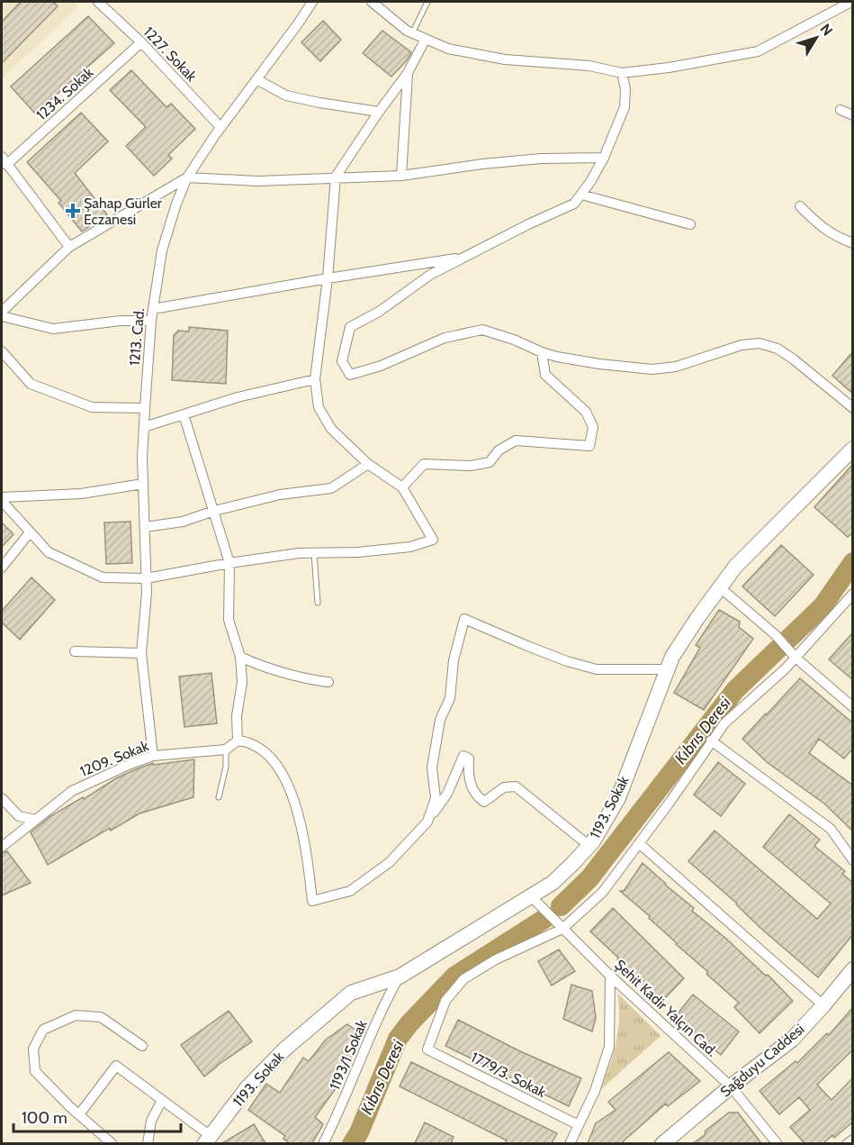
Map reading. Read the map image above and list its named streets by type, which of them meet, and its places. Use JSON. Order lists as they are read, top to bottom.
{
  "streets": {
    "street": [
      "1227. Sokak",
      "1234. Sokak",
      "1213. Cad.",
      "1209. Sokak",
      "1193. Sokak",
      "Şehit Kadir Yalçın Cad.",
      "1193/1 Sokak",
      "Sağduyu Caddesi",
      "1779/3. Sokak"
    ]
  },
  "crossings": [
    ["1227. Sokak", "1234. Sokak"],
    ["1227. Sokak", "1213. Cad."],
    ["1213. Cad.", "1209. Sokak"],
    ["1193. Sokak", "Şehit Kadir Yalçın Cad."],
    ["1193. Sokak", "1193/1 Sokak"],
    ["Şehit Kadir Yalçın Cad.", "Sağduyu Caddesi"],
    ["Şehit Kadir Yalçın Cad.", "1779/3. Sokak"]
  ],
  "water": ["Kıbrıs Deresi"],
  "places": {
    "health": ["Şahap Gürler Eczanesi"]
  },
  "scale_bar": "100 m",
  "north": "top right"
}
